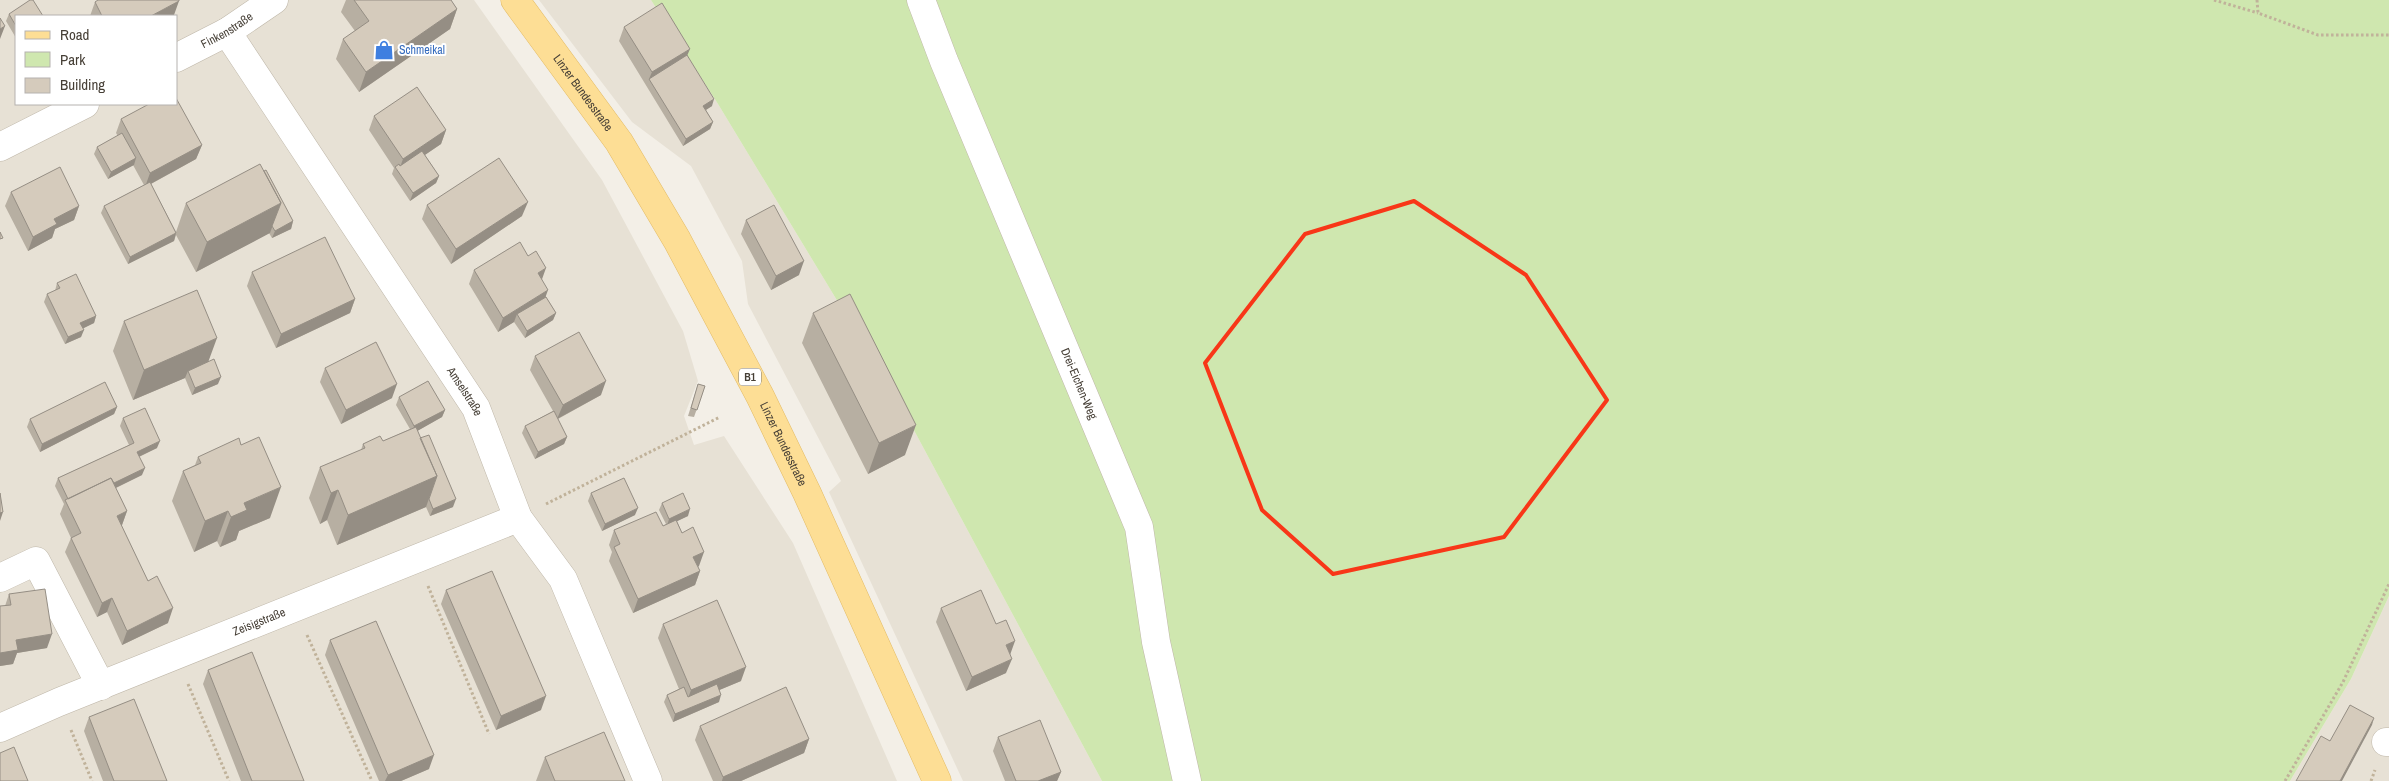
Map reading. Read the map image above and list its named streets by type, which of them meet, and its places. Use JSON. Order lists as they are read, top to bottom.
{
  "streets": {
    "main road": ["Linzer Bundesstraße", "B1"],
    "street": [
      "Finkenstraße",
      "Drei-Eichen-Weg",
      "Amselstraße",
      "Zeisigstraße"
    ]
  },
  "crossings": [
    ["Finkenstraße", "Amselstraße"],
    ["Amselstraße", "Zeisigstraße"]
  ],
  "places": {
    "shop": ["Schmeikal"]
  },
  "legend": ["Road", "Park", "Building"]
}
